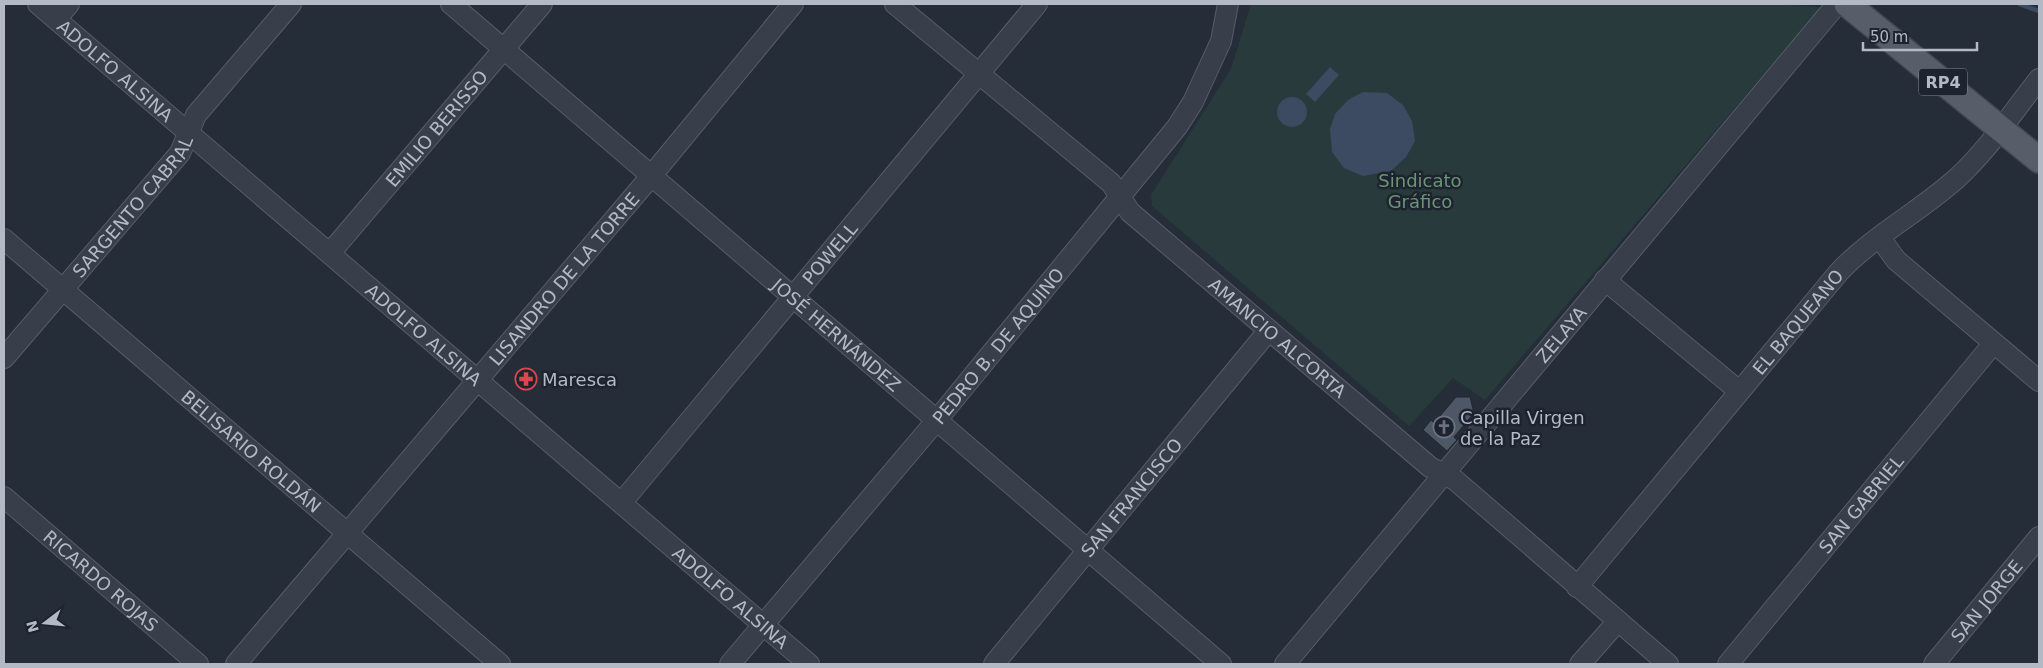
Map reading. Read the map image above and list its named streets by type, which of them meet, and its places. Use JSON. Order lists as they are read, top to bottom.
{
  "streets": {
    "main road": ["RP4"],
    "street": [
      "ADOLFO ALSINA",
      "EMILIO BERISSO",
      "SARGENTO CABRAL",
      "POWELL",
      "LISANDRO DE LA TORRE",
      "EL BAQUEANO",
      "ZELAYA",
      "JOSÉ HERNÁNDEZ",
      "AMANCIO ALCORTA",
      "PEDRO B. DE AQUINO",
      "BELISARIO ROLDÁN",
      "SAN FRANCISCO",
      "SAN GABRIEL",
      "RICARDO ROJAS",
      "SAN JORGE"
    ]
  },
  "crossings": [
    ["ADOLFO ALSINA", "EMILIO BERISSO"],
    ["ADOLFO ALSINA", "SARGENTO CABRAL"],
    ["ADOLFO ALSINA", "POWELL"],
    ["ADOLFO ALSINA", "LISANDRO DE LA TORRE"],
    ["ADOLFO ALSINA", "PEDRO B. DE AQUINO"],
    ["RP4", "EL BAQUEANO"],
    ["EMILIO BERISSO", "JOSÉ HERNÁNDEZ"],
    ["SARGENTO CABRAL", "BELISARIO ROLDÁN"],
    ["POWELL", "JOSÉ HERNÁNDEZ"],
    ["POWELL", "AMANCIO ALCORTA"],
    ["LISANDRO DE LA TORRE", "JOSÉ HERNÁNDEZ"],
    ["LISANDRO DE LA TORRE", "BELISARIO ROLDÁN"],
    ["EL BAQUEANO", "AMANCIO ALCORTA"],
    ["ZELAYA", "AMANCIO ALCORTA"],
    ["JOSÉ HERNÁNDEZ", "PEDRO B. DE AQUINO"],
    ["JOSÉ HERNÁNDEZ", "SAN FRANCISCO"],
    ["AMANCIO ALCORTA", "PEDRO B. DE AQUINO"],
    ["AMANCIO ALCORTA", "SAN FRANCISCO"]
  ],
  "parks": ["Sindicato Gráfico"],
  "places": {
    "pharmacy": ["Maresca"],
    "church": ["Capilla Virgen de la Paz"]
  },
  "scale_bar": "50 m",
  "north": "left"
}
